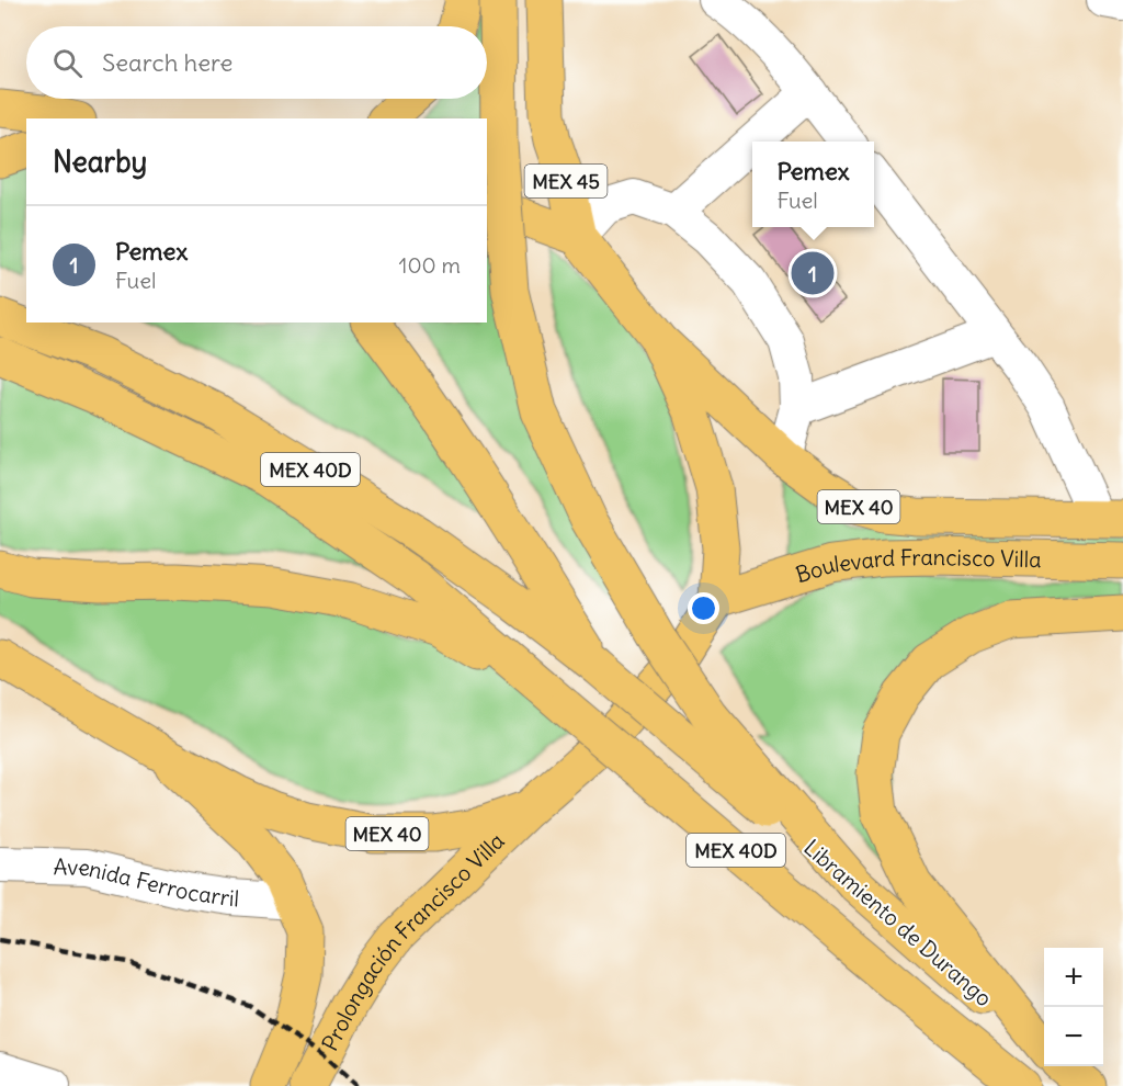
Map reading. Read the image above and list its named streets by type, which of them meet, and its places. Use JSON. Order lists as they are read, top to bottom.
{
  "streets": {
    "main road": [
      "MEX 45",
      "MEX 40D",
      "MEX 40",
      "Boulevard Francisco Villa",
      "Libramiento de Durango",
      "Prolongación Francisco Villa"
    ],
    "street": ["Avenida Ferrocarril"]
  },
  "crossings": [
    ["MEX 45", "MEX 40"],
    ["MEX 45", "Boulevard Francisco Villa"],
    ["MEX 40D", "Libramiento de Durango"],
    ["MEX 40", "Boulevard Francisco Villa"],
    ["MEX 40", "Prolongación Francisco Villa"],
    ["Avenida Ferrocarril", "Prolongación Francisco Villa"]
  ],
  "page": {
    "search": "Search here",
    "heading": "Nearby",
    "popup": ["Pemex", "Fuel"],
    "list": [
      {
        "mark": "1",
        "name": "Pemex",
        "note": "Fuel",
        "value": "100 m"
      }
    ],
    "pins": "1",
    "map_buttons": ["+", "−"]
  }
}
